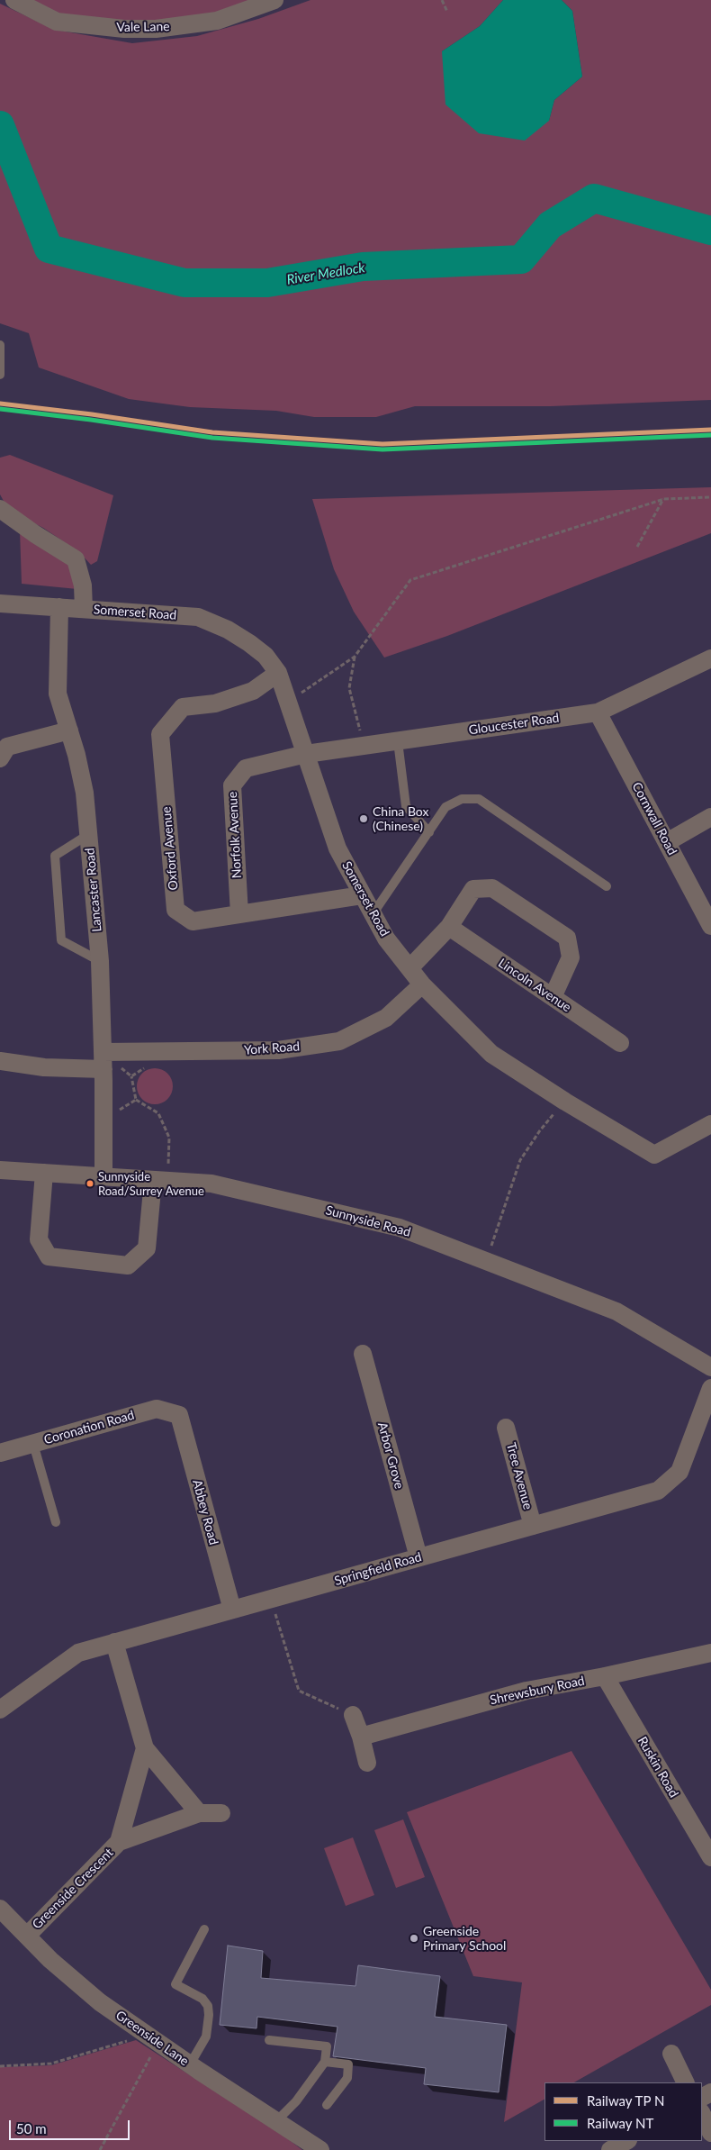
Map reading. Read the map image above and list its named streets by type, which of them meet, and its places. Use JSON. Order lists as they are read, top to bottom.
{
  "streets": {
    "street": [
      "Vale Lane",
      "Somerset Road",
      "Gloucester Road",
      "Cornwall Road",
      "Norfolk Avenue",
      "Oxford Avenue",
      "Lancaster Road",
      "Lincoln Avenue",
      "York Road",
      "Sunnyside Road",
      "Coronation Road",
      "Arbor Grove",
      "Tree Avenue",
      "Abbey Road",
      "Springfield Road",
      "Shrewsbury Road",
      "Ruskin Road",
      "Greenside Crescent",
      "Greenside Lane"
    ]
  },
  "crossings": [
    ["Somerset Road", "Gloucester Road"],
    ["Somerset Road", "Norfolk Avenue"],
    ["Somerset Road", "Oxford Avenue"],
    ["Somerset Road", "Lancaster Road"],
    ["Somerset Road", "York Road"],
    ["Gloucester Road", "Cornwall Road"],
    ["Gloucester Road", "Norfolk Avenue"],
    ["Norfolk Avenue", "Oxford Avenue"],
    ["Lancaster Road", "York Road"],
    ["Lancaster Road", "Sunnyside Road"],
    ["Coronation Road", "Abbey Road"],
    ["Arbor Grove", "Springfield Road"],
    ["Tree Avenue", "Springfield Road"],
    ["Abbey Road", "Springfield Road"],
    ["Shrewsbury Road", "Ruskin Road"],
    ["Greenside Crescent", "Greenside Lane"]
  ],
  "water": ["River Medlock"],
  "places": ["China Box (Chinese)", "Sunnyside Road/Surrey Avenue", "Greenside Primary School"],
  "lines": ["rail line NT"],
  "legend": ["Railway TP N", "Railway NT"],
  "scale_bar": "50 m"
}
